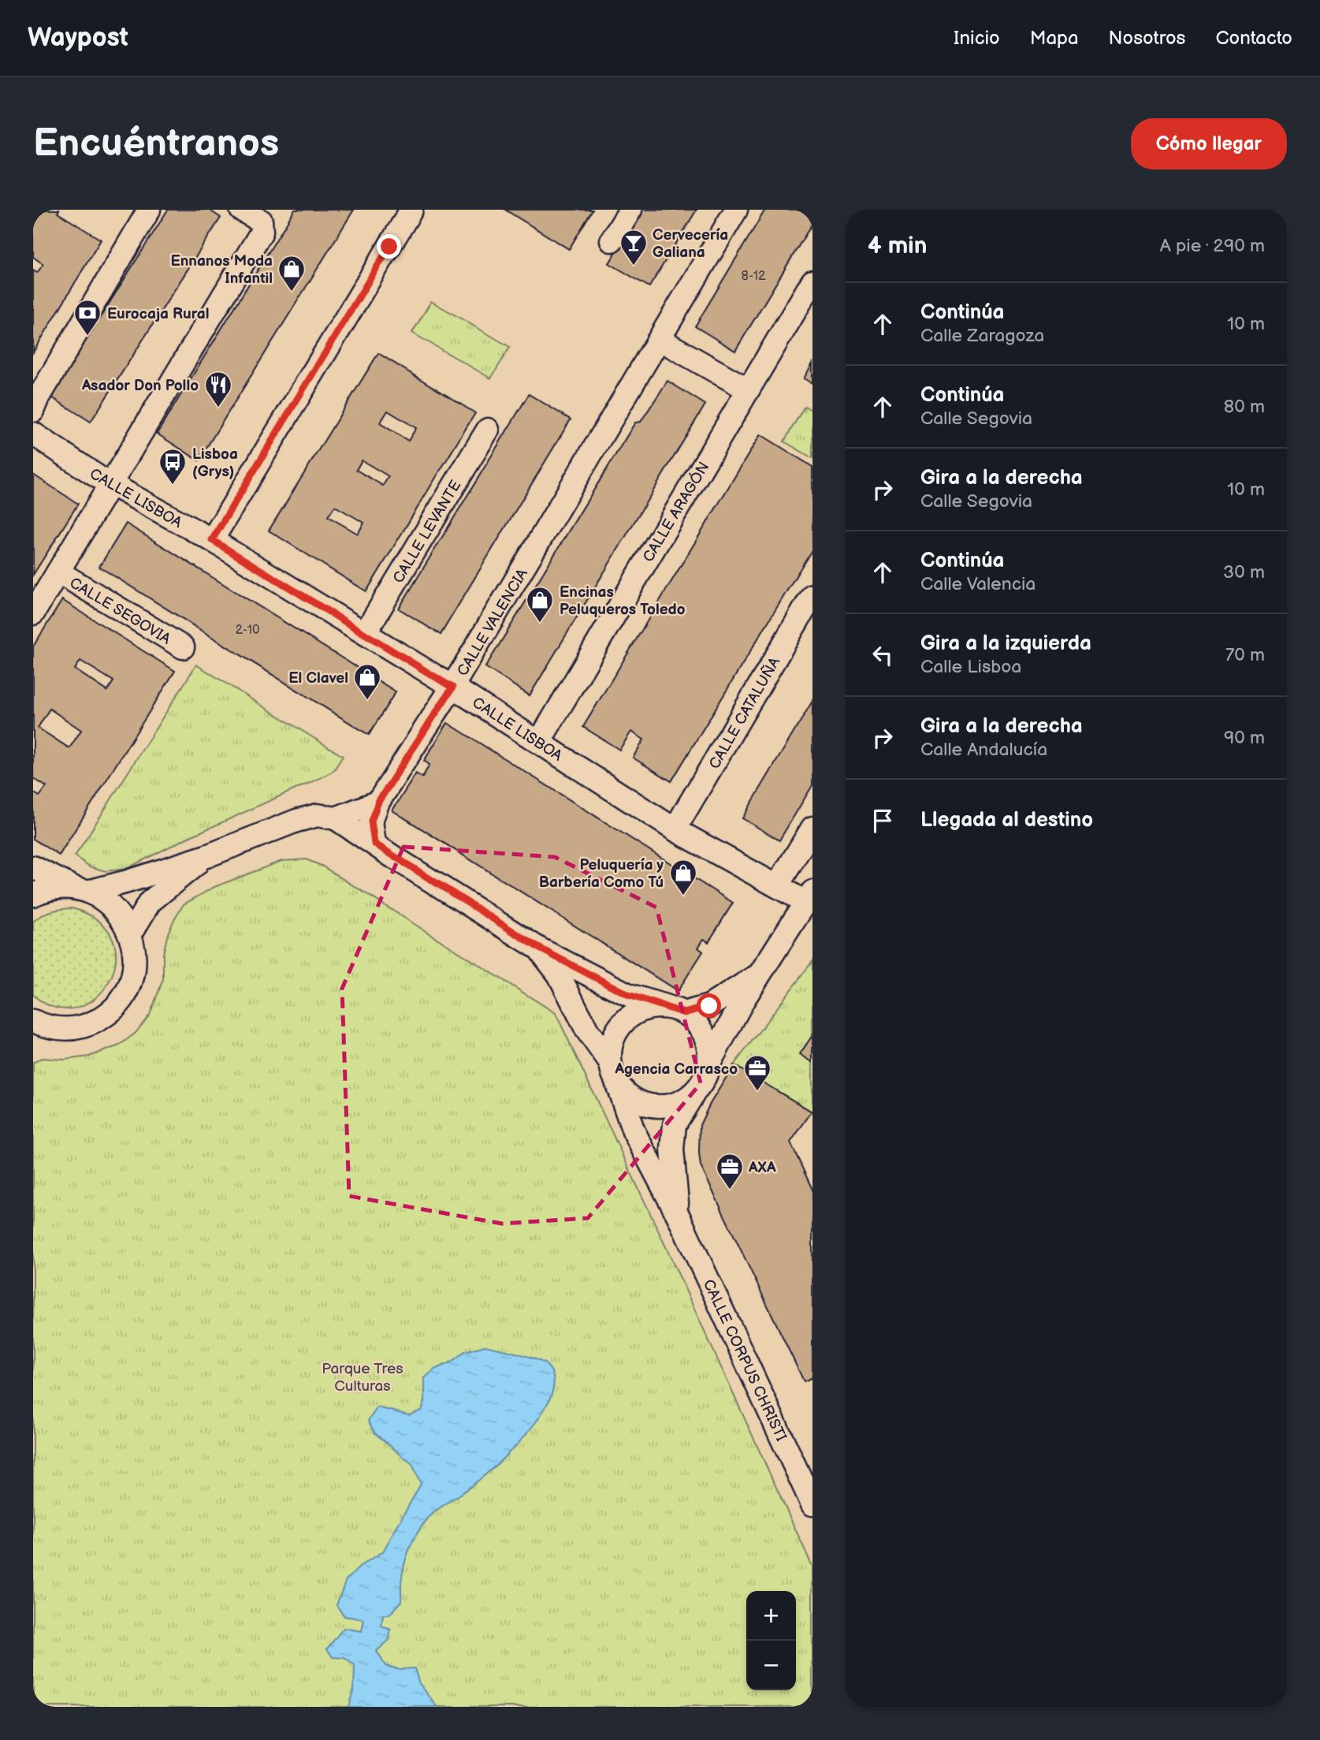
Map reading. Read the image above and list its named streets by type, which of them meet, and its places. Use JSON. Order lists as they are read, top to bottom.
{
  "streets": {
    "street": [
      "CALLE LISBOA",
      "CALLE ARAGÓN",
      "CALLE LEVANTE",
      "CALLE SEGOVIA",
      "CALLE VALENCIA",
      "CALLE CATALUÑA",
      "CALLE CORPUS CHRISTI"
    ]
  },
  "crossings": [
    ["CALLE LISBOA", "CALLE ARAGÓN"],
    ["CALLE LISBOA", "CALLE LEVANTE"],
    ["CALLE LISBOA", "CALLE VALENCIA"],
    ["CALLE LISBOA", "CALLE CATALUÑA"]
  ],
  "parks": ["Parque Tres Culturas"],
  "places": {
    "bar": ["Cervecería Galiana"],
    "shop": [
      "Ennanos Moda Infantil",
      "Encinas Peluqueros Toledo",
      "El Clavel",
      "Peluquería y Barbería Como Tú"
    ],
    "bank": ["Eurocaja Rural"],
    "restaurant": ["Asador Don Pollo"],
    "bus stop": ["Lisboa (Grys)"],
    "office": ["Agencia Carrasco", "AXA"]
  },
  "house_numbers": ["8-12", "2-10"],
  "page": {
    "header": "Waypost",
    "nav": [
      "Inicio",
      "Mapa",
      "Nosotros",
      "Contacto"
    ],
    "buttons": "Cómo llegar",
    "title": "Encuéntranos",
    "heading": ["4 min", "A pie · 290 m"],
    "list": [
      ["Continúa", "Calle Zaragoza", "10 m"],
      ["Continúa", "Calle Segovia", "80 m"],
      ["Gira a la derecha", "Calle Segovia", "10 m"],
      ["Continúa", "Calle Valencia", "30 m"],
      ["Gira a la izquierda", "Calle Lisboa", "70 m"],
      ["Gira a la derecha", "Calle Andalucía", "90 m"],
      "Llegada al destino"
    ],
    "map_buttons": ["+", "−"]
  }
}
